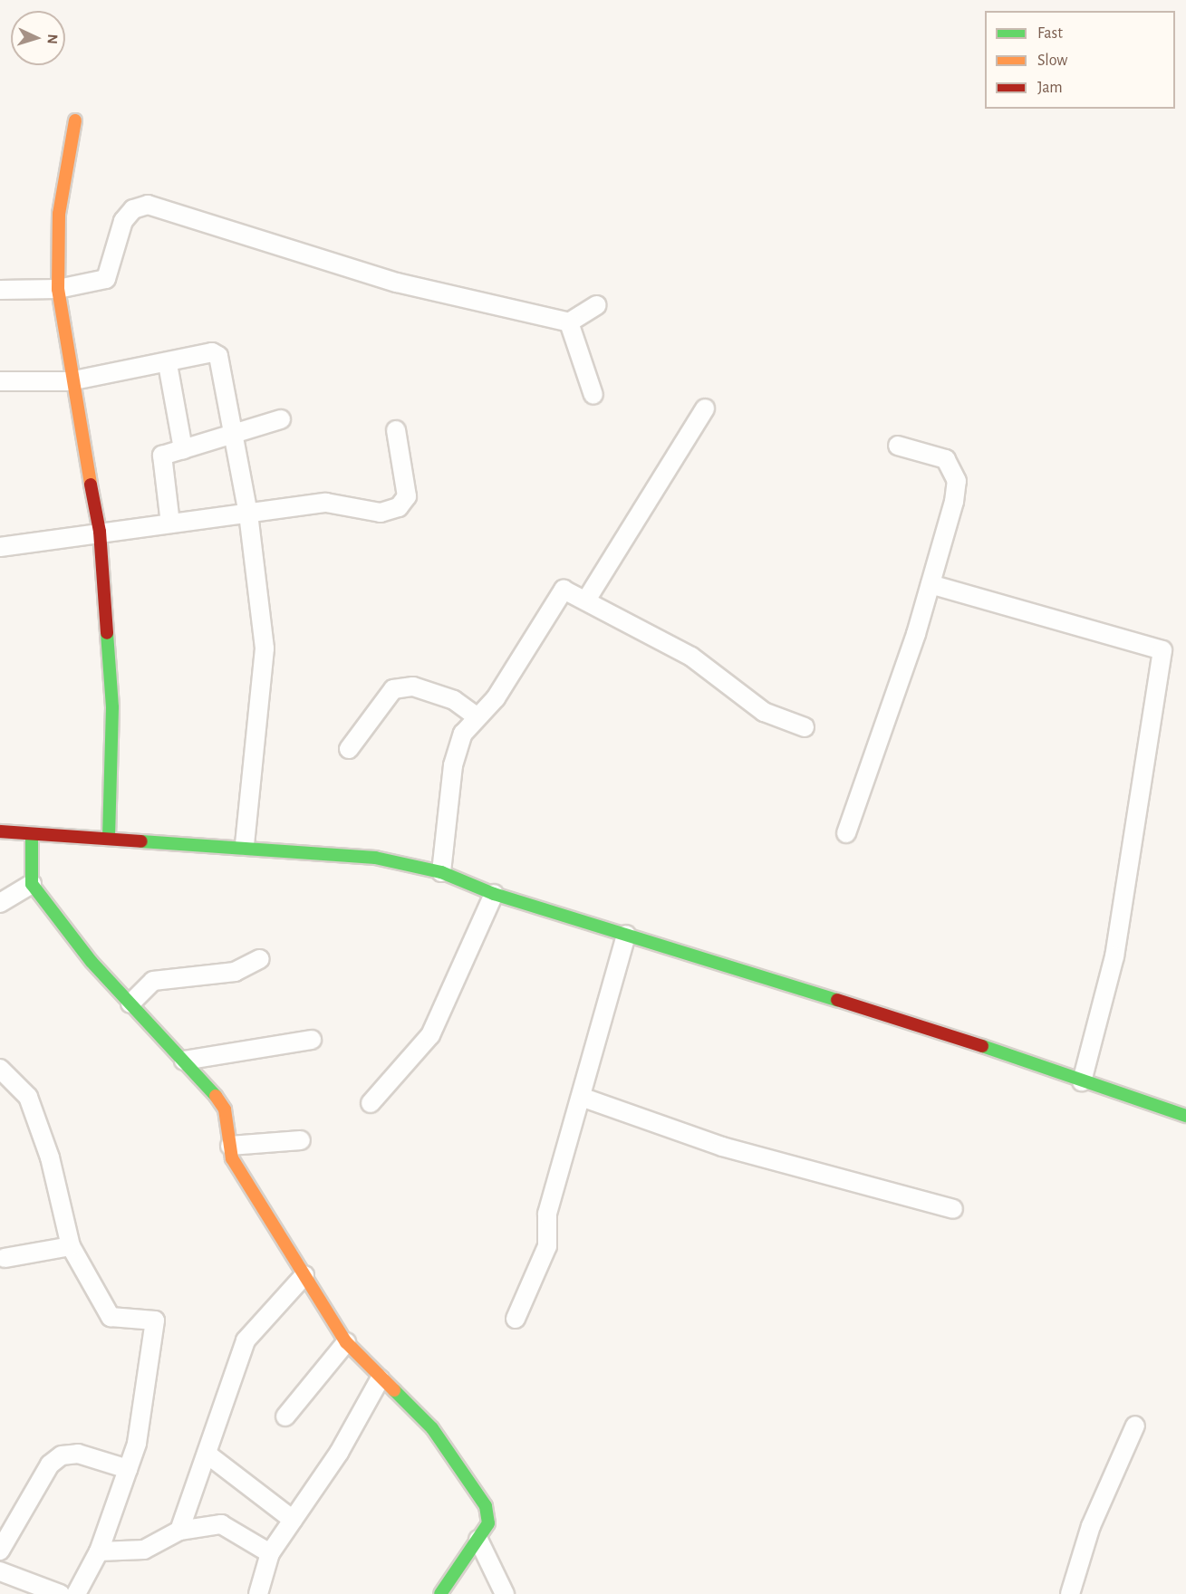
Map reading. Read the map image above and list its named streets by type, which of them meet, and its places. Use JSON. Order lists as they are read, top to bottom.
{
  "legend": ["Fast", "Slow", "Jam"],
  "north": "right"
}
